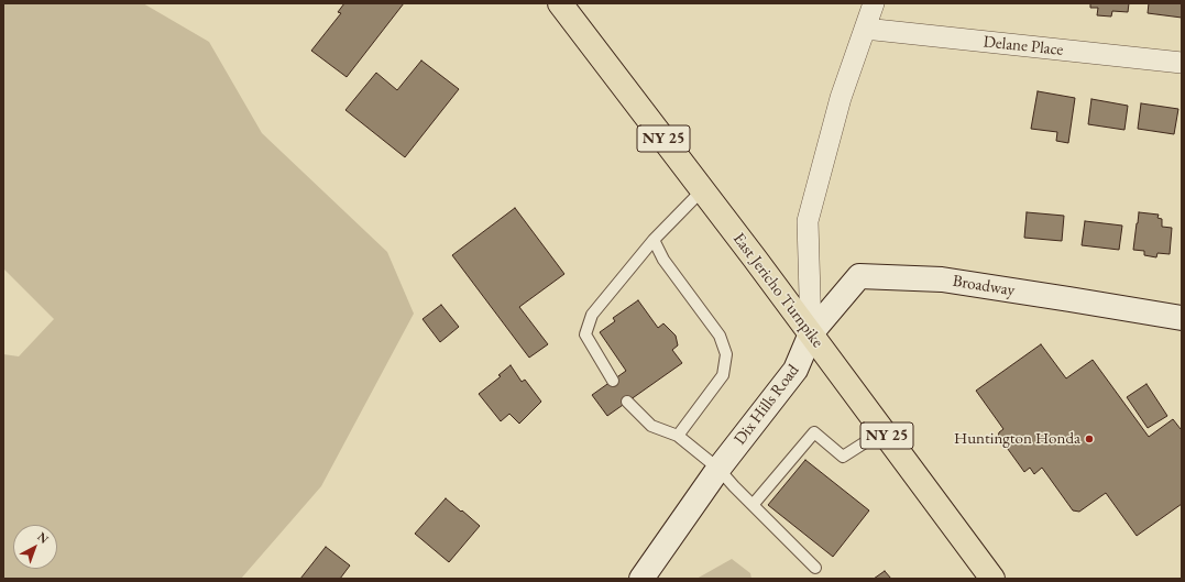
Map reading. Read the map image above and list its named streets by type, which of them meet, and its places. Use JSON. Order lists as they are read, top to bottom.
{
  "streets": {
    "main road": [
      "NY 25",
      "Broadway",
      "East Jericho Turnpike",
      "Dix Hills Road"
    ],
    "street": ["Delane Place"]
  },
  "crossings": [
    ["Delane Place", "Dix Hills Road"],
    ["Broadway", "East Jericho Turnpike"],
    ["Broadway", "Dix Hills Road"],
    ["East Jericho Turnpike", "Dix Hills Road"]
  ],
  "places": ["Huntington Honda"],
  "north": "top right"
}
